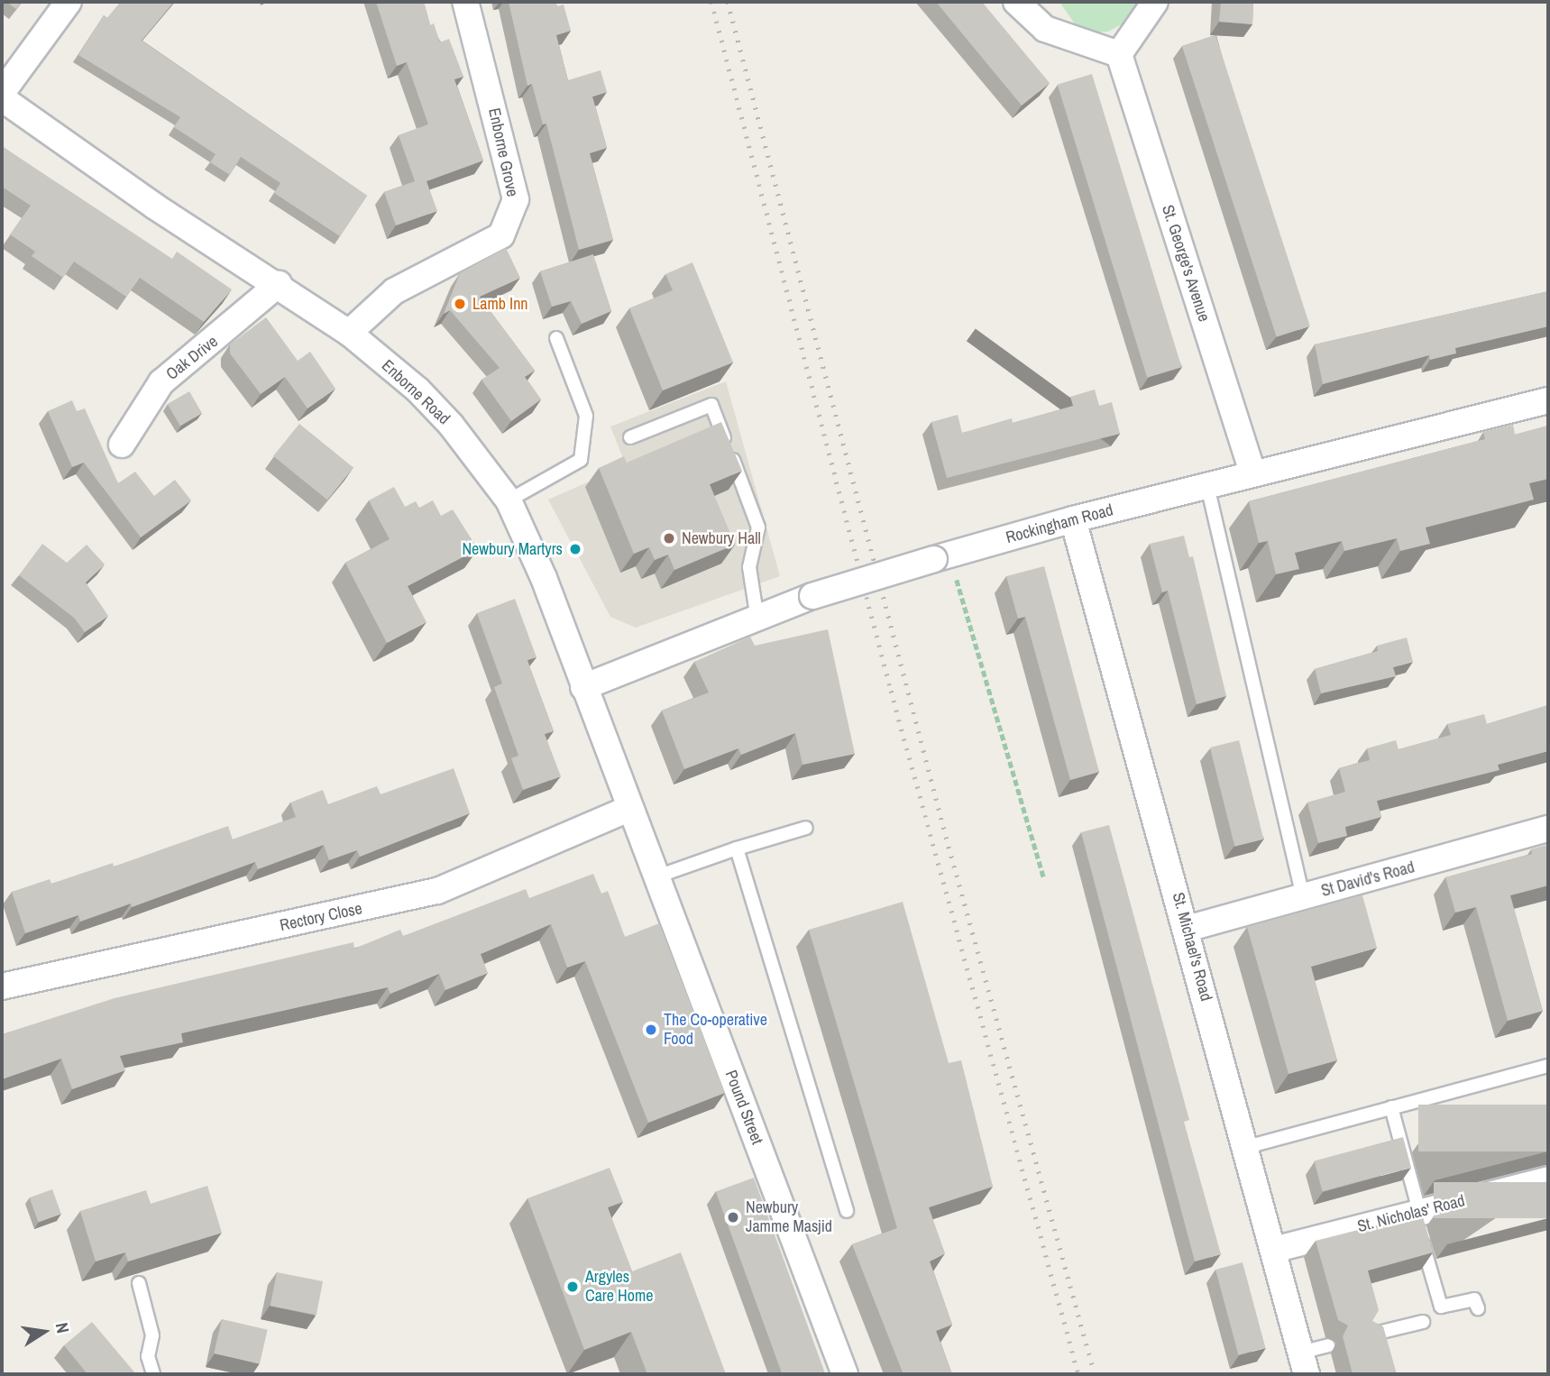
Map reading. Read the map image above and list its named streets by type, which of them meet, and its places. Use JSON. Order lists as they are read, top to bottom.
{
  "streets": {
    "street": [
      "Enborne Grove",
      "St. George's Avenue",
      "Oak Drive",
      "Enborne Road",
      "Rockingham Road",
      "St David's Road",
      "Rectory Close",
      "St. Michael's Road",
      "Pound Street",
      "St. Nicholas' Road"
    ]
  },
  "crossings": [
    ["Enborne Grove", "Enborne Road"],
    ["St. George's Avenue", "Rockingham Road"],
    ["Oak Drive", "Enborne Road"],
    ["Enborne Road", "Rockingham Road"],
    ["Enborne Road", "Rectory Close"],
    ["Enborne Road", "Pound Street"],
    ["Rockingham Road", "St. Michael's Road"],
    ["St David's Road", "St. Michael's Road"],
    ["St. Michael's Road", "St. Nicholas' Road"]
  ],
  "places": [
    "Lamb Inn",
    "Newbury Hall",
    "Newbury Martyrs",
    "The Co-operative Food",
    "Newbury Jamme Masjid",
    "Argyles Care Home"
  ],
  "north": "right"
}
